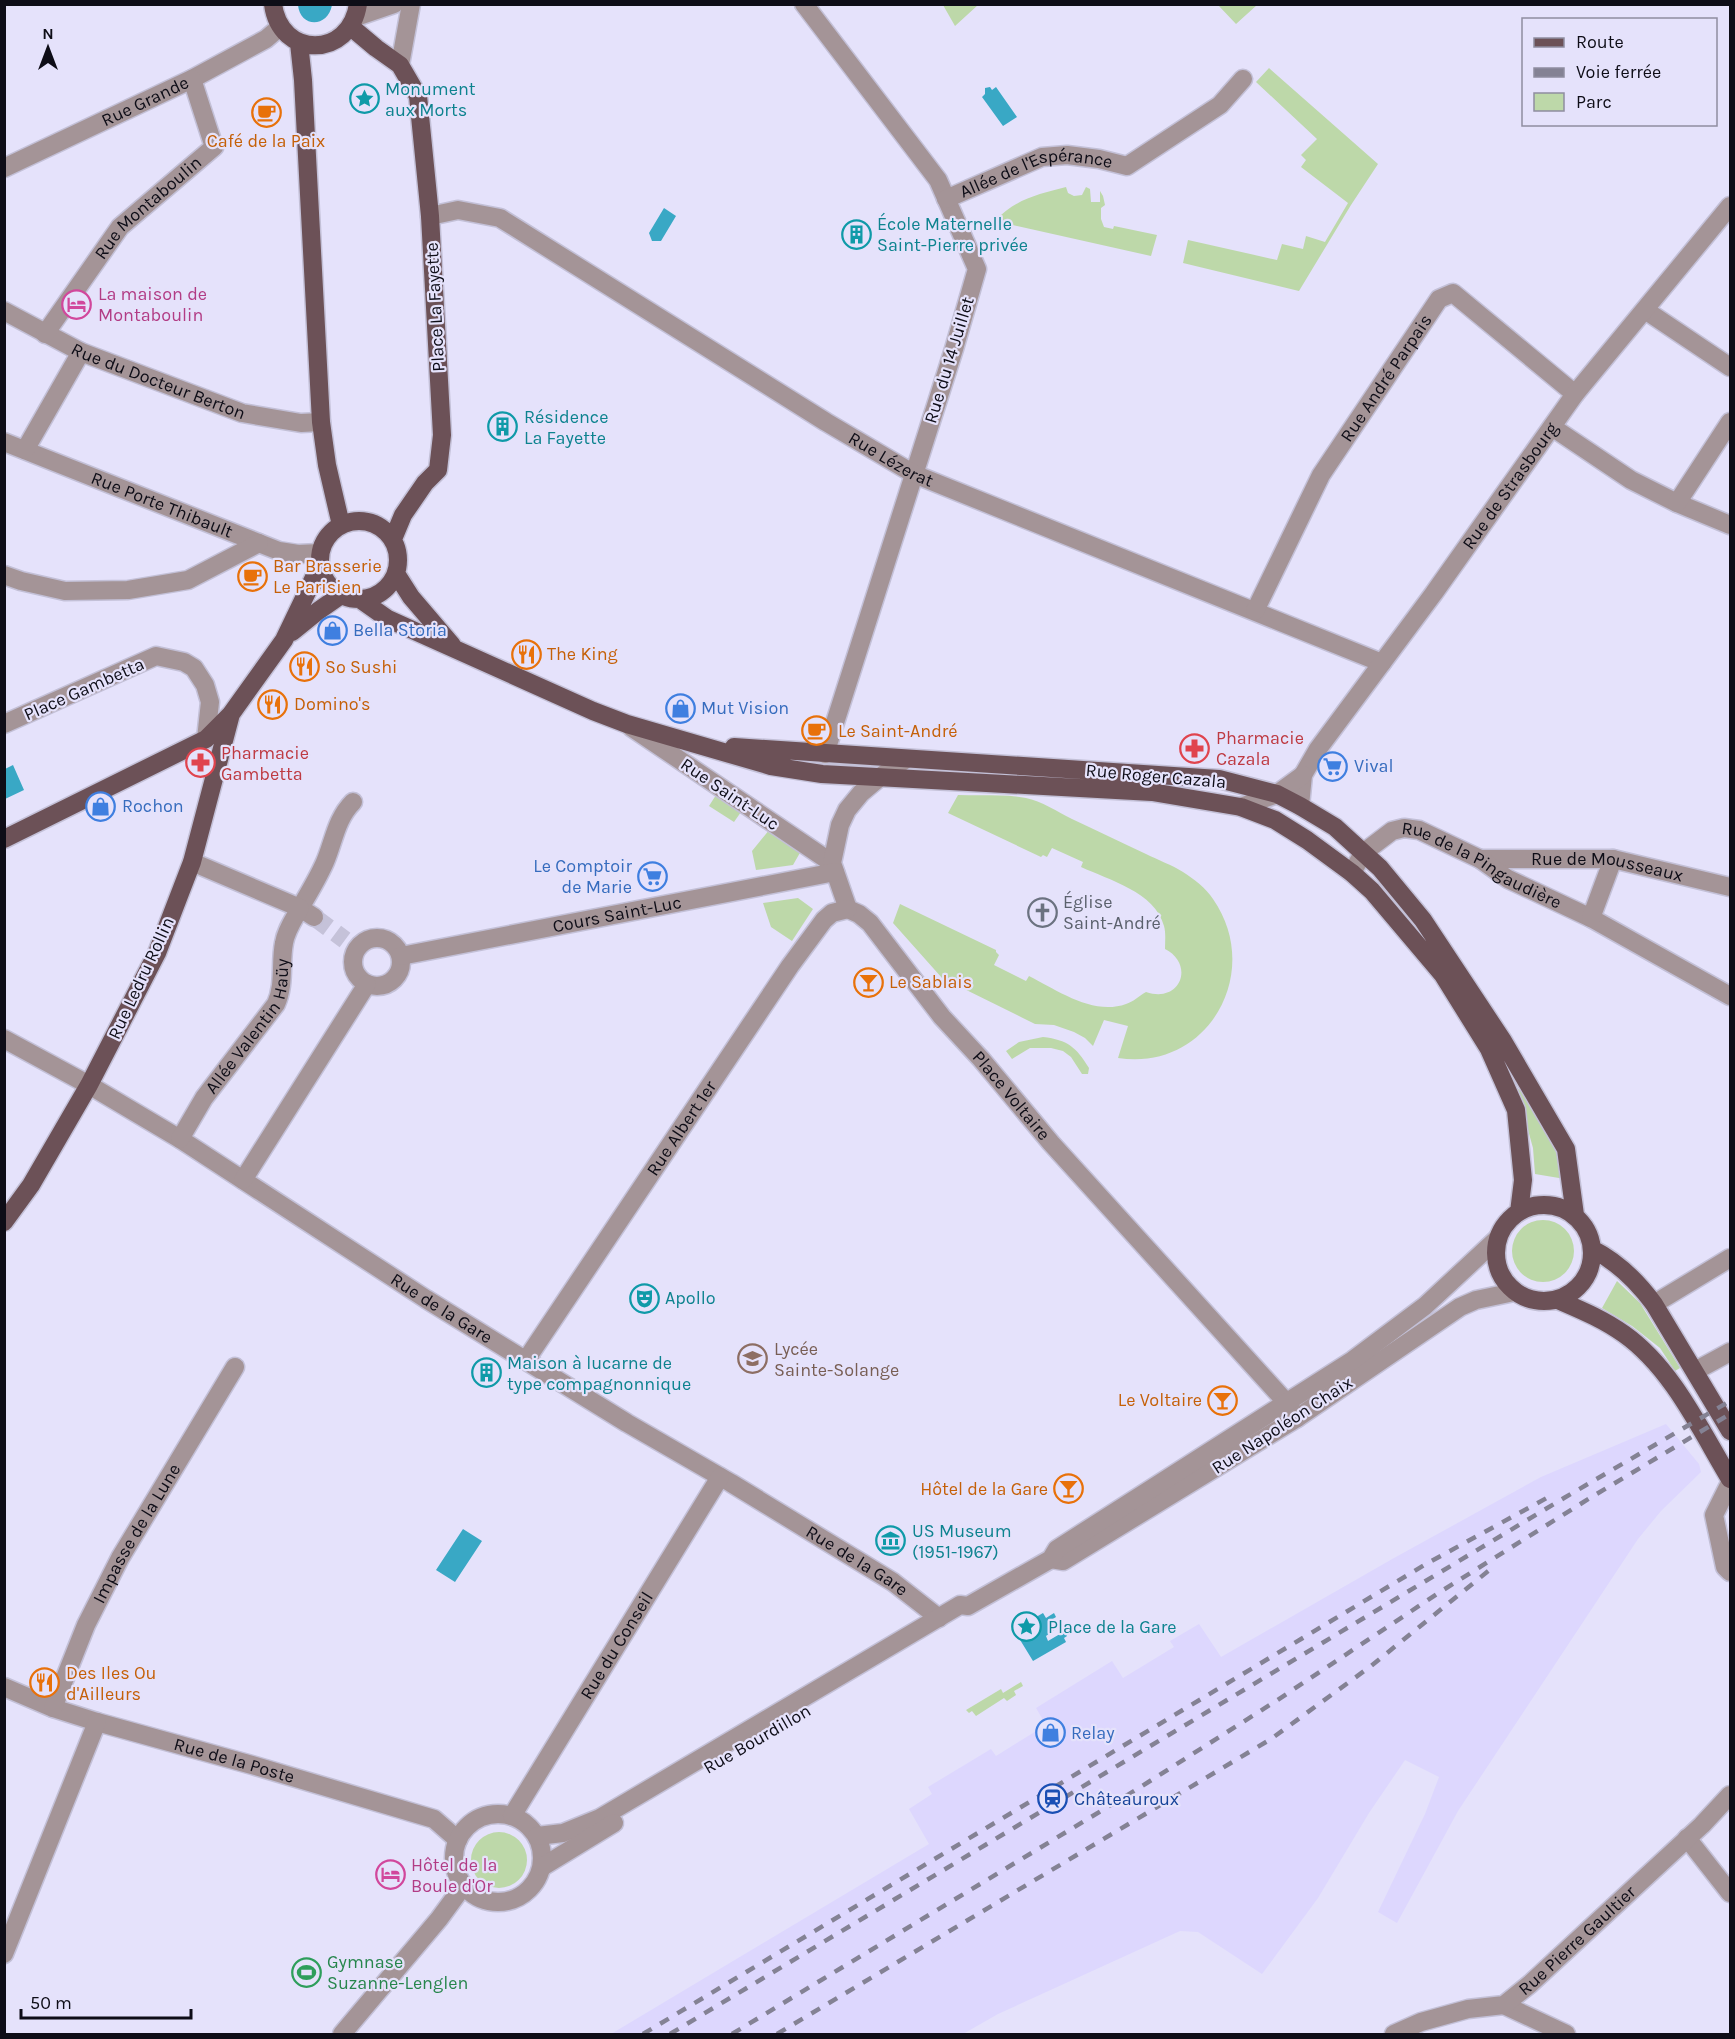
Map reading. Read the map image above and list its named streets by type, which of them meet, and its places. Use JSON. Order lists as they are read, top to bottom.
{
  "streets": {
    "main road": [
      "Place La Fayette",
      "Rue Roger Cazala",
      "Rue Saint-Luc",
      "Rue Ledru Rollin"
    ],
    "street": [
      "Rue Grande",
      "Allée de l'Espérance",
      "Rue Montaboulin",
      "Rue du 14 Juillet",
      "Rue André Parpais",
      "Rue du Docteur Berton",
      "Rue Lézerat",
      "Rue de Strasbourg",
      "Rue Porte Thibault",
      "Place Gambetta",
      "Rue de Mousseaux",
      "Rue de la Pingaudière",
      "Cours Saint-Luc",
      "Allée Valentin Haüy",
      "Place Voltaire",
      "Rue Albert 1er",
      "Rue de la Gare",
      "Rue Napoléon Chaix",
      "Impasse de la Lune",
      "Rue du Conseil",
      "Rue Bourdillon",
      "Rue de la Poste",
      "Rue Pierre Gaultier"
    ]
  },
  "crossings": [
    ["Rue Grande", "Rue Montaboulin"],
    ["Allée de l'Espérance", "Rue du 14 Juillet"],
    ["Rue Montaboulin", "Rue du Docteur Berton"],
    ["Place La Fayette", "Rue Lézerat"],
    ["Place La Fayette", "Rue Porte Thibault"],
    ["Place La Fayette", "Rue Saint-Luc"],
    ["Rue du 14 Juillet", "Rue Lézerat"],
    ["Rue du 14 Juillet", "Rue Roger Cazala"],
    ["Rue du 14 Juillet", "Rue Saint-Luc"],
    ["Rue André Parpais", "Rue Lézerat"],
    ["Rue André Parpais", "Rue de Strasbourg"],
    ["Rue Lézerat", "Rue de Strasbourg"],
    ["Rue de Strasbourg", "Rue Roger Cazala"],
    ["Rue Porte Thibault", "Rue Saint-Luc"],
    ["Rue Roger Cazala", "Rue Saint-Luc"],
    ["Rue Roger Cazala", "Rue de la Pingaudière"],
    ["Rue Roger Cazala", "Rue Napoléon Chaix"],
    ["Rue Saint-Luc", "Cours Saint-Luc"],
    ["Rue de Mousseaux", "Rue de la Pingaudière"],
    ["Rue Ledru Rollin", "Rue de la Gare"],
    ["Allée Valentin Haüy", "Rue de la Gare"],
    ["Place Voltaire", "Rue Albert 1er"],
    ["Place Voltaire", "Rue Napoléon Chaix"],
    ["Rue Albert 1er", "Rue de la Gare"],
    ["Rue de la Gare", "Rue du Conseil"],
    ["Rue de la Gare", "Rue Bourdillon"],
    ["Rue Napoléon Chaix", "Rue Bourdillon"],
    ["Impasse de la Lune", "Rue de la Poste"],
    ["Rue du Conseil", "Rue Bourdillon"],
    ["Rue du Conseil", "Rue de la Poste"],
    ["Rue Bourdillon", "Rue de la Poste"]
  ],
  "places": {
    "place": ["Monument aux Morts", "Place de la Gare"],
    "cafe": ["Café de la Paix", "Bar Brasserie Le Parisien", "Le Saint-André"],
    "building": ["École Maternelle Saint-Pierre privée", "Résidence La Fayette", "Maison à lucarne de type compagnonnique"],
    "hotel": ["La maison de Montaboulin", "Hôtel de la Boule d'Or"],
    "shop": [
      "Bella Storia",
      "Mut Vision",
      "Rochon",
      "Relay"
    ],
    "restaurant": [
      "The King",
      "So Sushi",
      "Domino's",
      "Des Iles Ou d'Ailleurs"
    ],
    "pharmacy": ["Pharmacie Cazala", "Pharmacie Gambetta"],
    "supermarket": ["Vival", "Le Comptoir de Marie"],
    "church": ["Église Saint-André"],
    "bar": ["Le Sablais", "Le Voltaire", "Hôtel de la Gare"],
    "theatre": ["Apollo"],
    "school or university": ["Lycée Sainte-Solange"],
    "museum": ["US Museum (1951-1967)"],
    "station": ["Châteauroux"],
    "sports": ["Gymnase Suzanne-Lenglen"]
  },
  "legend": ["Route", "Voie ferrée", "Parc"],
  "scale_bar": "50 m",
  "north": "top"
}
